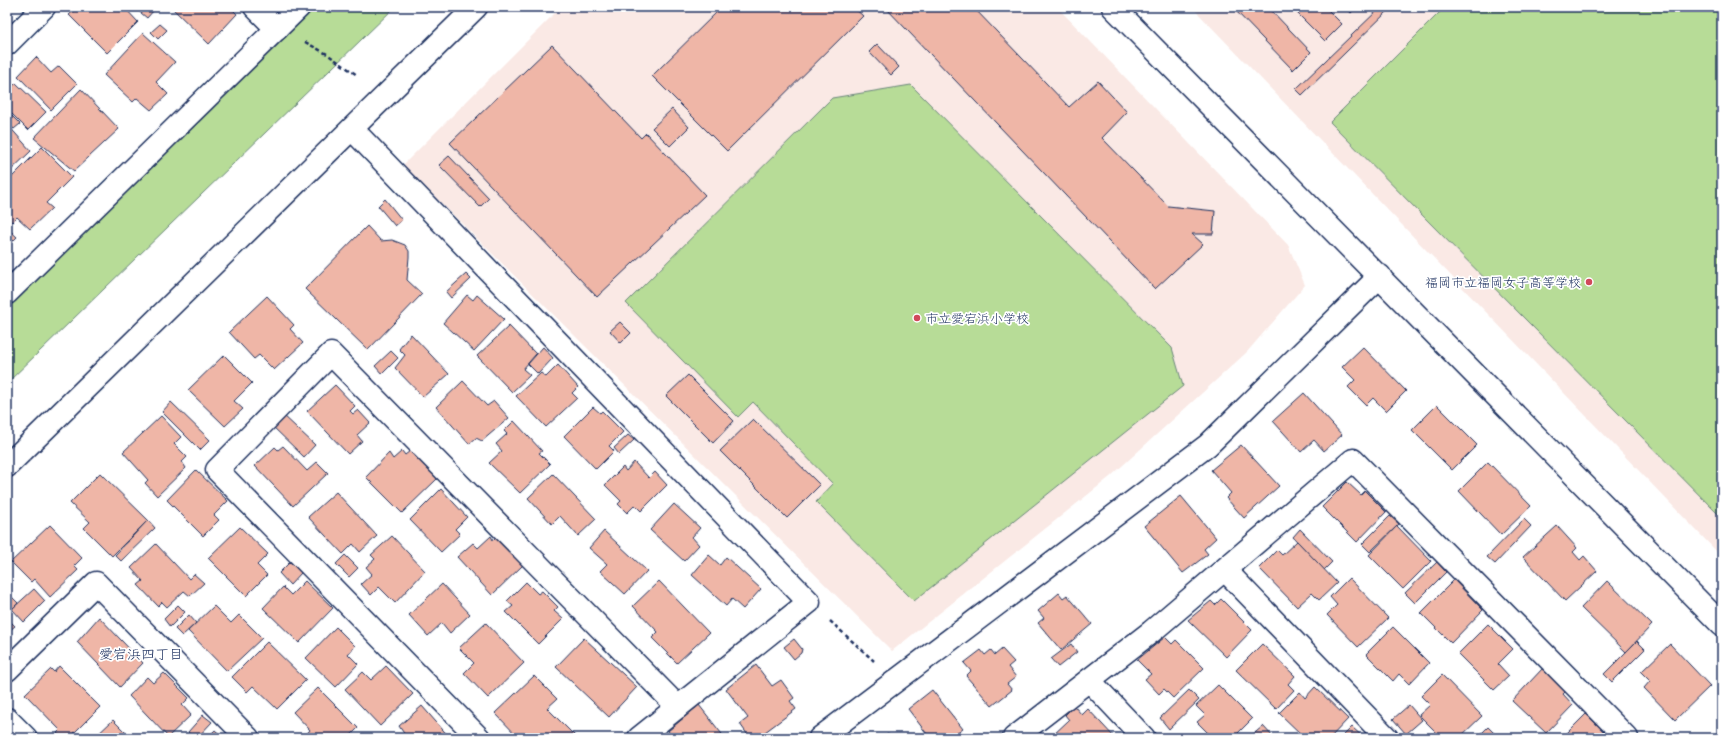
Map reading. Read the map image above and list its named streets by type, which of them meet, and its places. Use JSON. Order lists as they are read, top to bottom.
{
  "districts": ["愛宕浜四丁目"],
  "places": ["福岡市立福岡女子高等学校", "市立愛宕浜小学校"]
}
